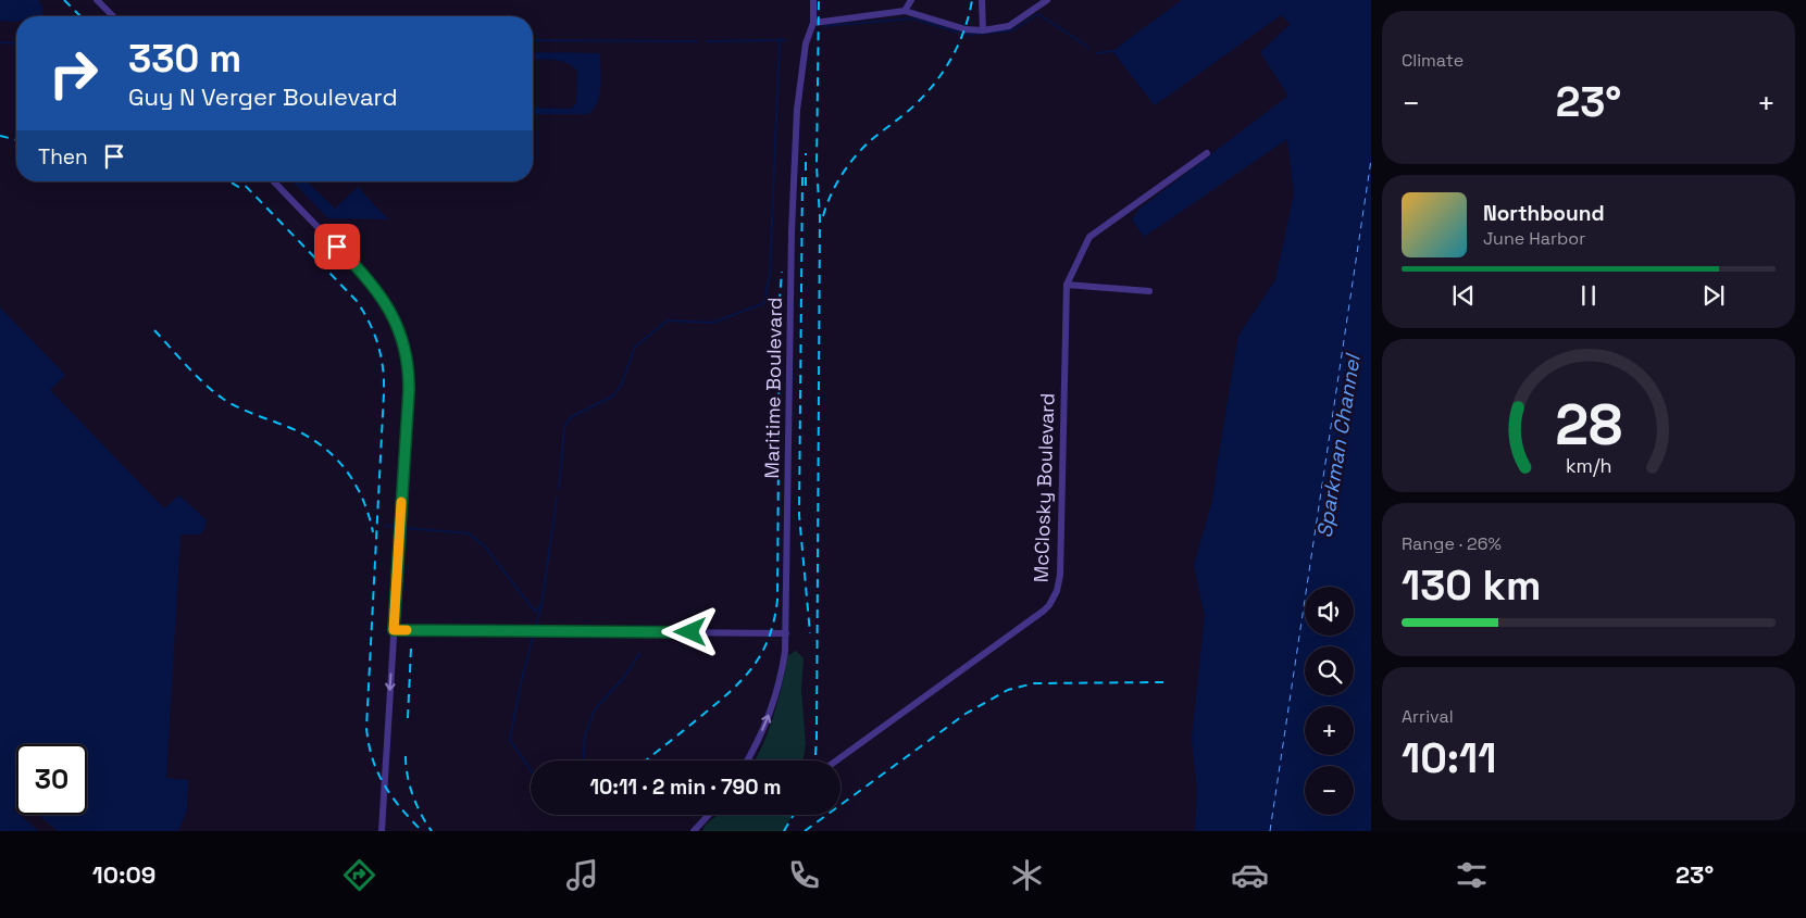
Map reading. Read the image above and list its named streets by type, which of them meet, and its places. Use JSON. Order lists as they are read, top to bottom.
{
  "streets": {
    "street": ["Maritime Boulevard", "McClosky Boulevard"]
  },
  "water": ["Sparkman Channel"],
  "page": {
    "tile": [
      "Climate",
      ["Range · 26%", "130 km"],
      ["Arrival", "10:11"]
    ],
    "turn": ["330 m", "Guy N Verger Boulevard"],
    "heat": ["−", "23°", "+"],
    "then": "Then",
    "song": ["Northbound", "June Harbor"],
    "map_buttons": ["+", "−"],
    "limit": "30",
    "trip": "10:11 · 2 min · 790 m",
    "tabs": ["10:09", "23°"],
    "gauge": ["28", "km/h"]
  }
}
